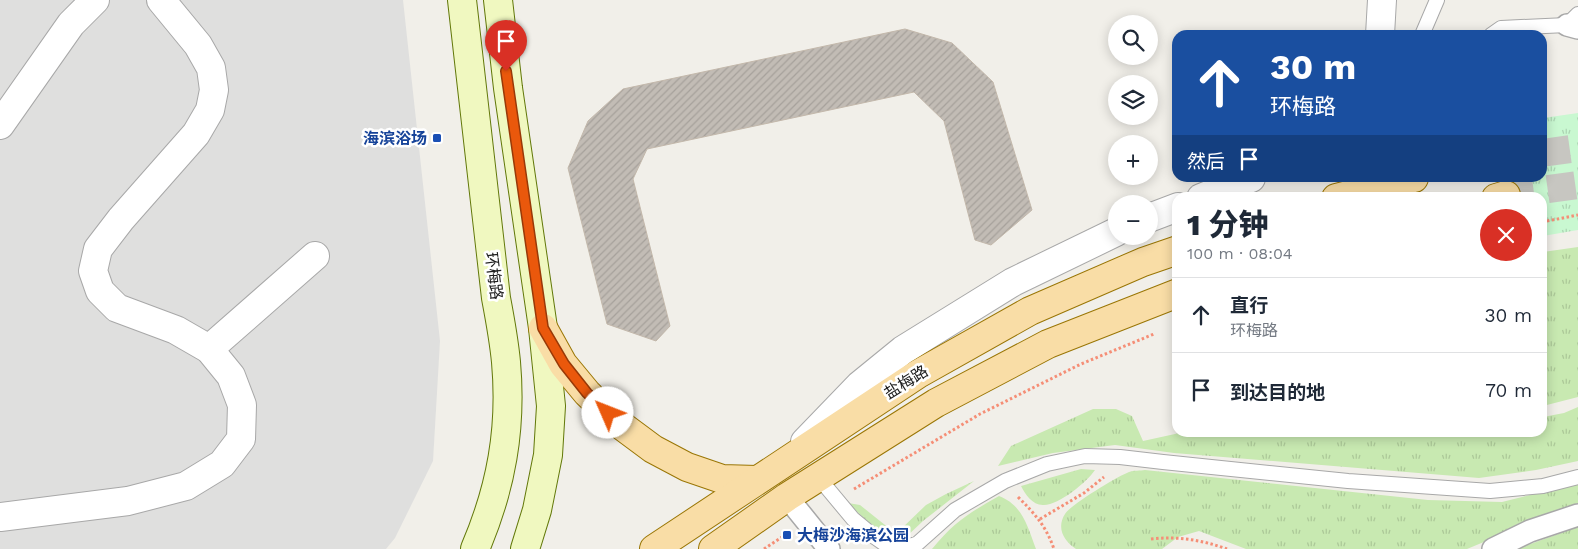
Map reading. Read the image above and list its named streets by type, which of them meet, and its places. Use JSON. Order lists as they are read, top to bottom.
{
  "streets": {
    "main road": ["环梅路", "盐梅路"]
  },
  "places": {
    "transit": ["海滨浴场", "大梅沙海滨公园"]
  },
  "page": {
    "map_buttons": ["+", "−"],
    "turn": ["30 m", "环梅路"],
    "then": "然后",
    "heading": ["1 分钟", "100 m · 08:04"],
    "list": [
      {
        "name": "直行",
        "note": "环梅路",
        "value": "30 m"
      },
      {
        "name": "到达目的地",
        "value": "70 m"
      }
    ]
  }
}
